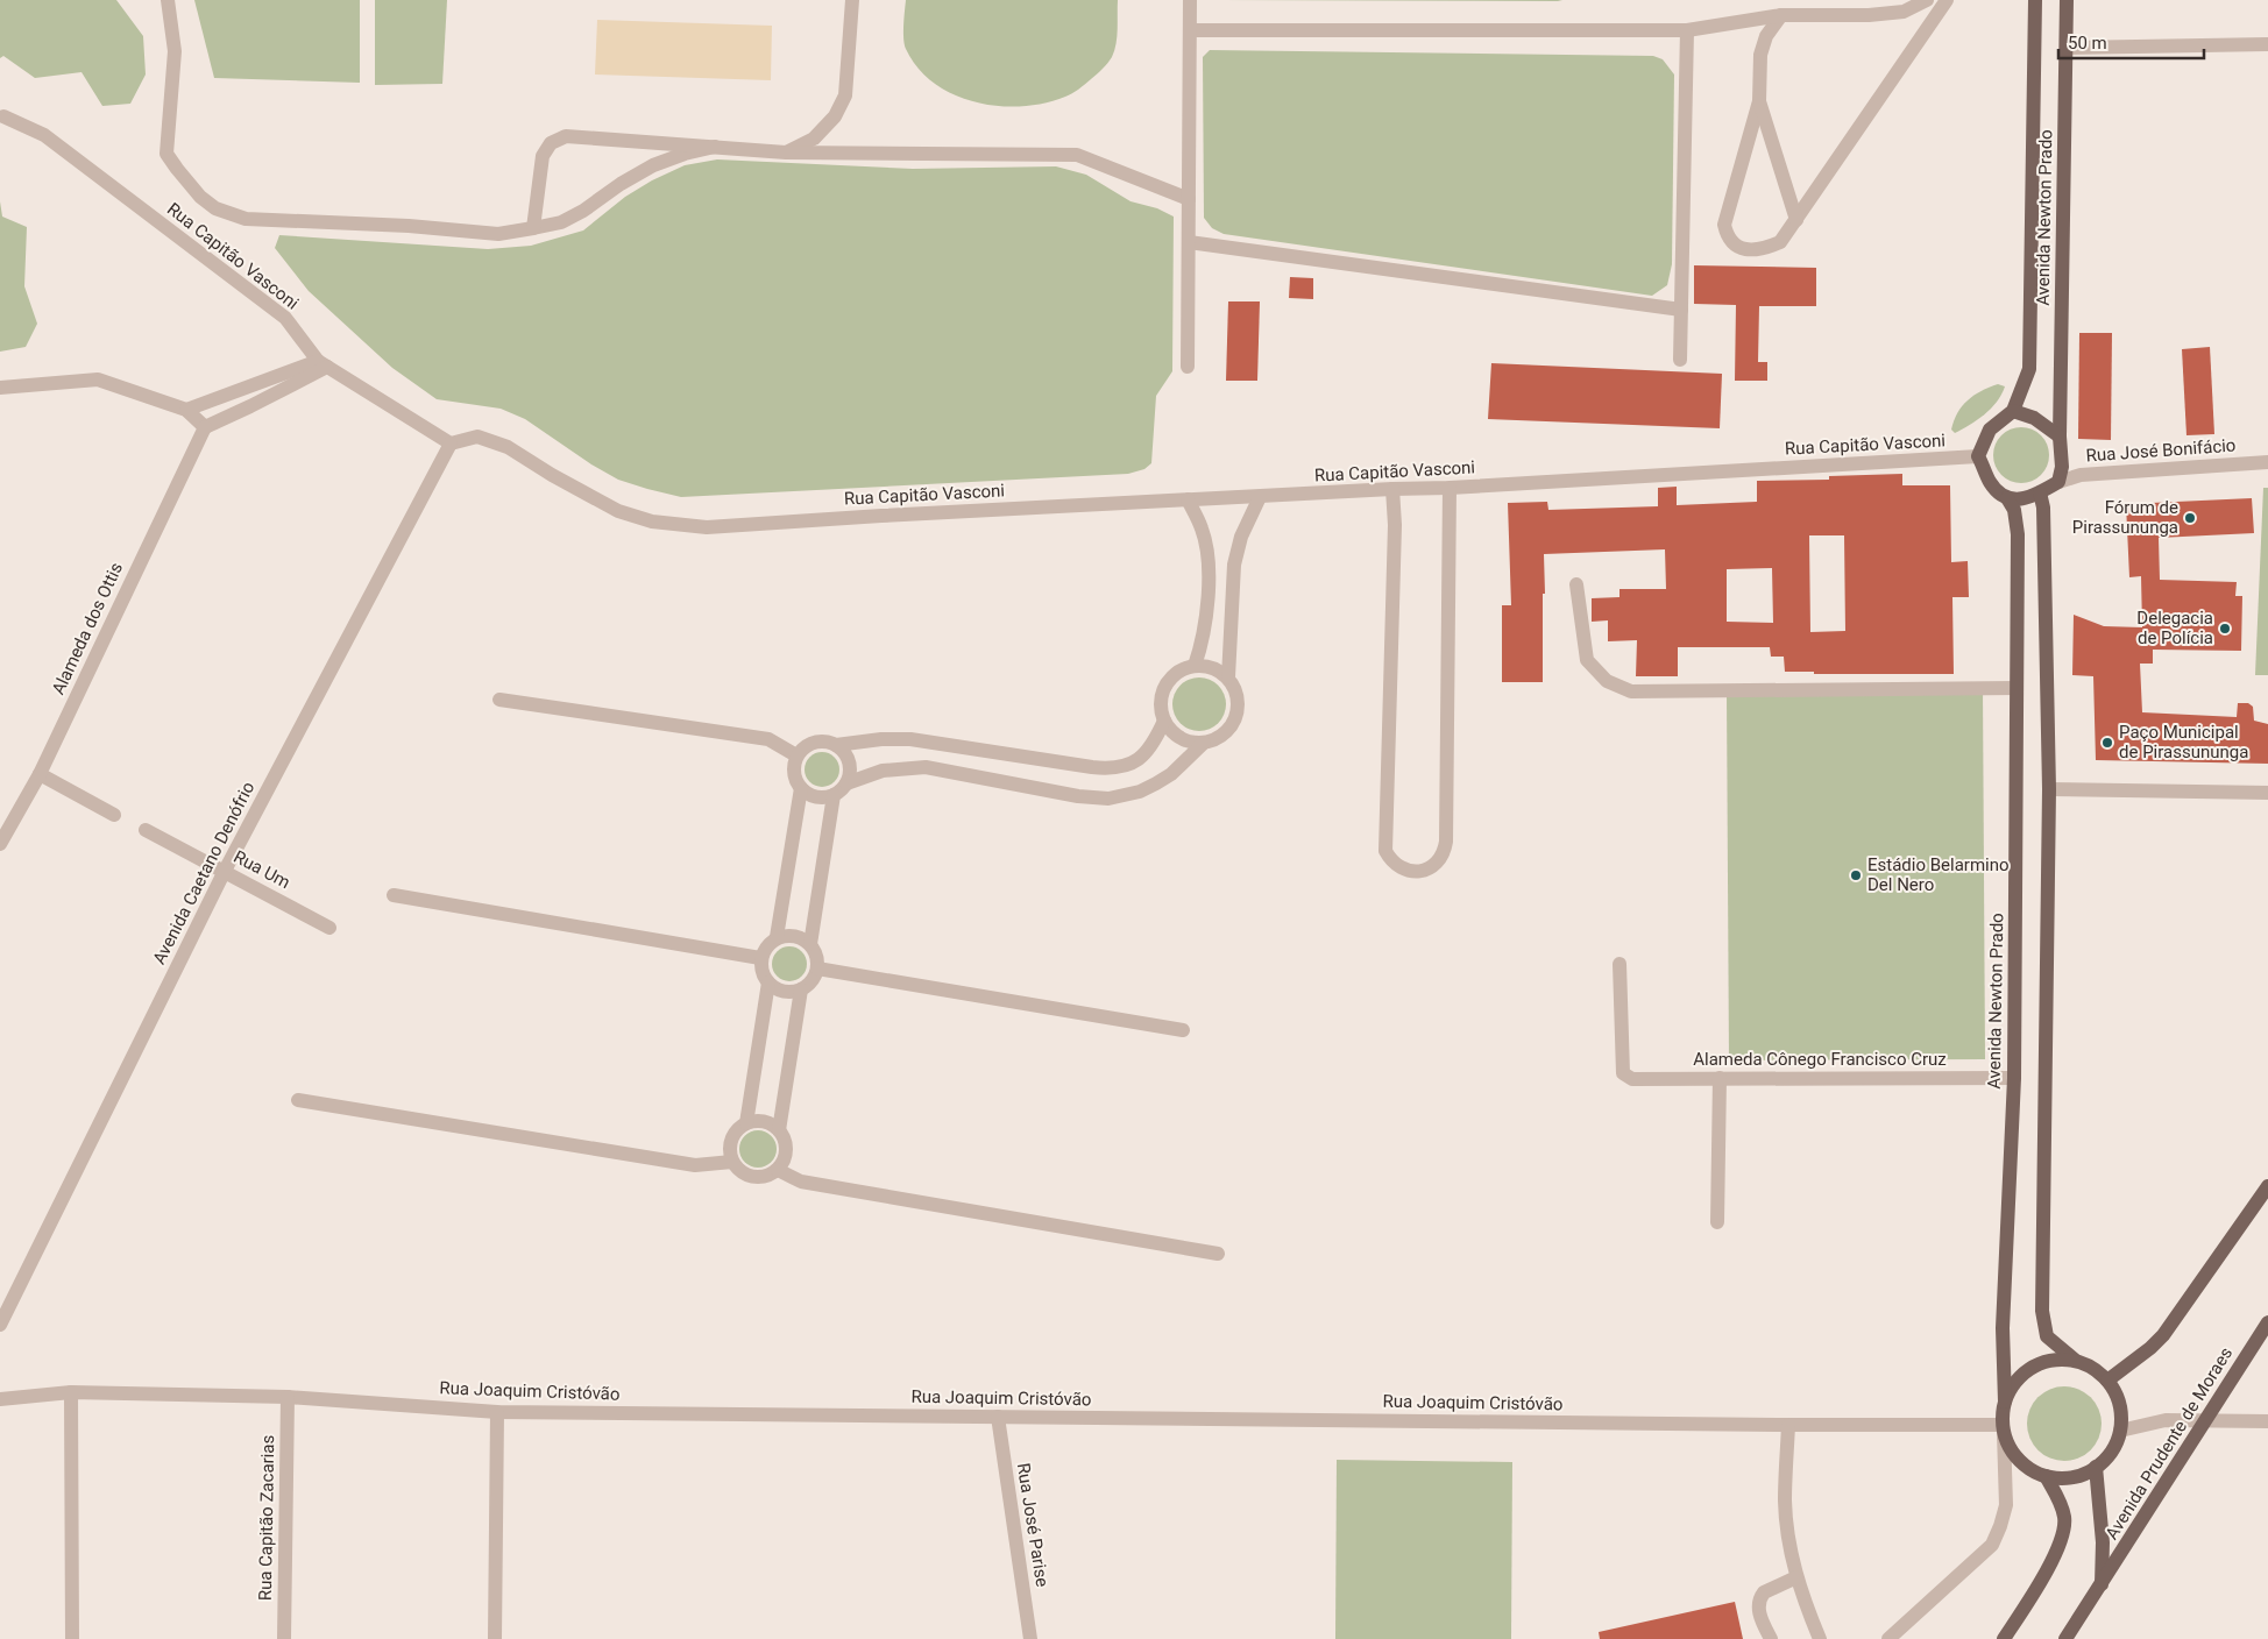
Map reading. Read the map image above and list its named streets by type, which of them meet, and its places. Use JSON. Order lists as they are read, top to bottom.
{
  "streets": {
    "main road": ["Avenida Newton Prado", "Avenida Prudente de Moraes"],
    "street": [
      "Rua Capitão Vasconi",
      "Rua José Bonifácio",
      "Alameda dos Ottis",
      "Rua Um",
      "Avenida Caetano Denófrio",
      "Alameda Cônego Francisco Cruz",
      "Rua Joaquim Cristóvão",
      "Rua Capitão Zacarias",
      "Rua José Parise"
    ]
  },
  "crossings": [
    ["Avenida Newton Prado", "Rua Capitão Vasconi"],
    ["Avenida Newton Prado", "Rua José Bonifácio"],
    ["Avenida Newton Prado", "Alameda Cônego Francisco Cruz"],
    ["Avenida Newton Prado", "Rua Joaquim Cristóvão"],
    ["Avenida Newton Prado", "Avenida Prudente de Moraes"],
    ["Rua Capitão Vasconi", "Rua José Bonifácio"],
    ["Rua Capitão Vasconi", "Avenida Caetano Denófrio"],
    ["Rua Um", "Avenida Caetano Denófrio"],
    ["Rua Joaquim Cristóvão", "Avenida Prudente de Moraes"],
    ["Rua Joaquim Cristóvão", "Rua Capitão Zacarias"],
    ["Rua Joaquim Cristóvão", "Rua José Parise"]
  ],
  "places": [
    "Fórum de Pirassununga",
    "Delegacia de Polícia",
    "Paço Municipal de Pirassununga",
    "Estádio Belarmino Del Nero"
  ],
  "scale_bar": "50 m"
}
